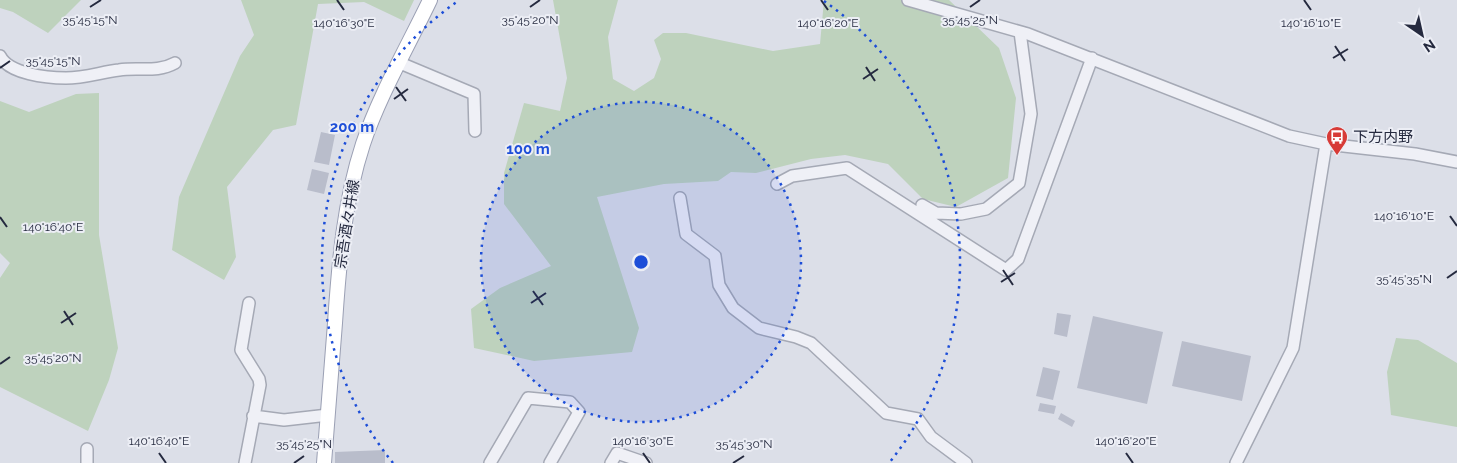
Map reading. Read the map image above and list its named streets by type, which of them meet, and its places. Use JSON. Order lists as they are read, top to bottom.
{
  "streets": {
    "main road": ["宗吾酒々井線"]
  },
  "places": {
    "bus stop": ["下方内野"]
  },
  "north": "bottom right",
  "coordinates": [
    "35°45'15\"N",
    "35°45'20\"N",
    "35°45'25\"N",
    "140°16'20\"E",
    "140°16'10\"E",
    "140°16'30\"E",
    "140°16'40\"E",
    "35°45'35\"N",
    "35°45'30\"N"
  ],
  "rings": ["200 m", "100 m"]
}
